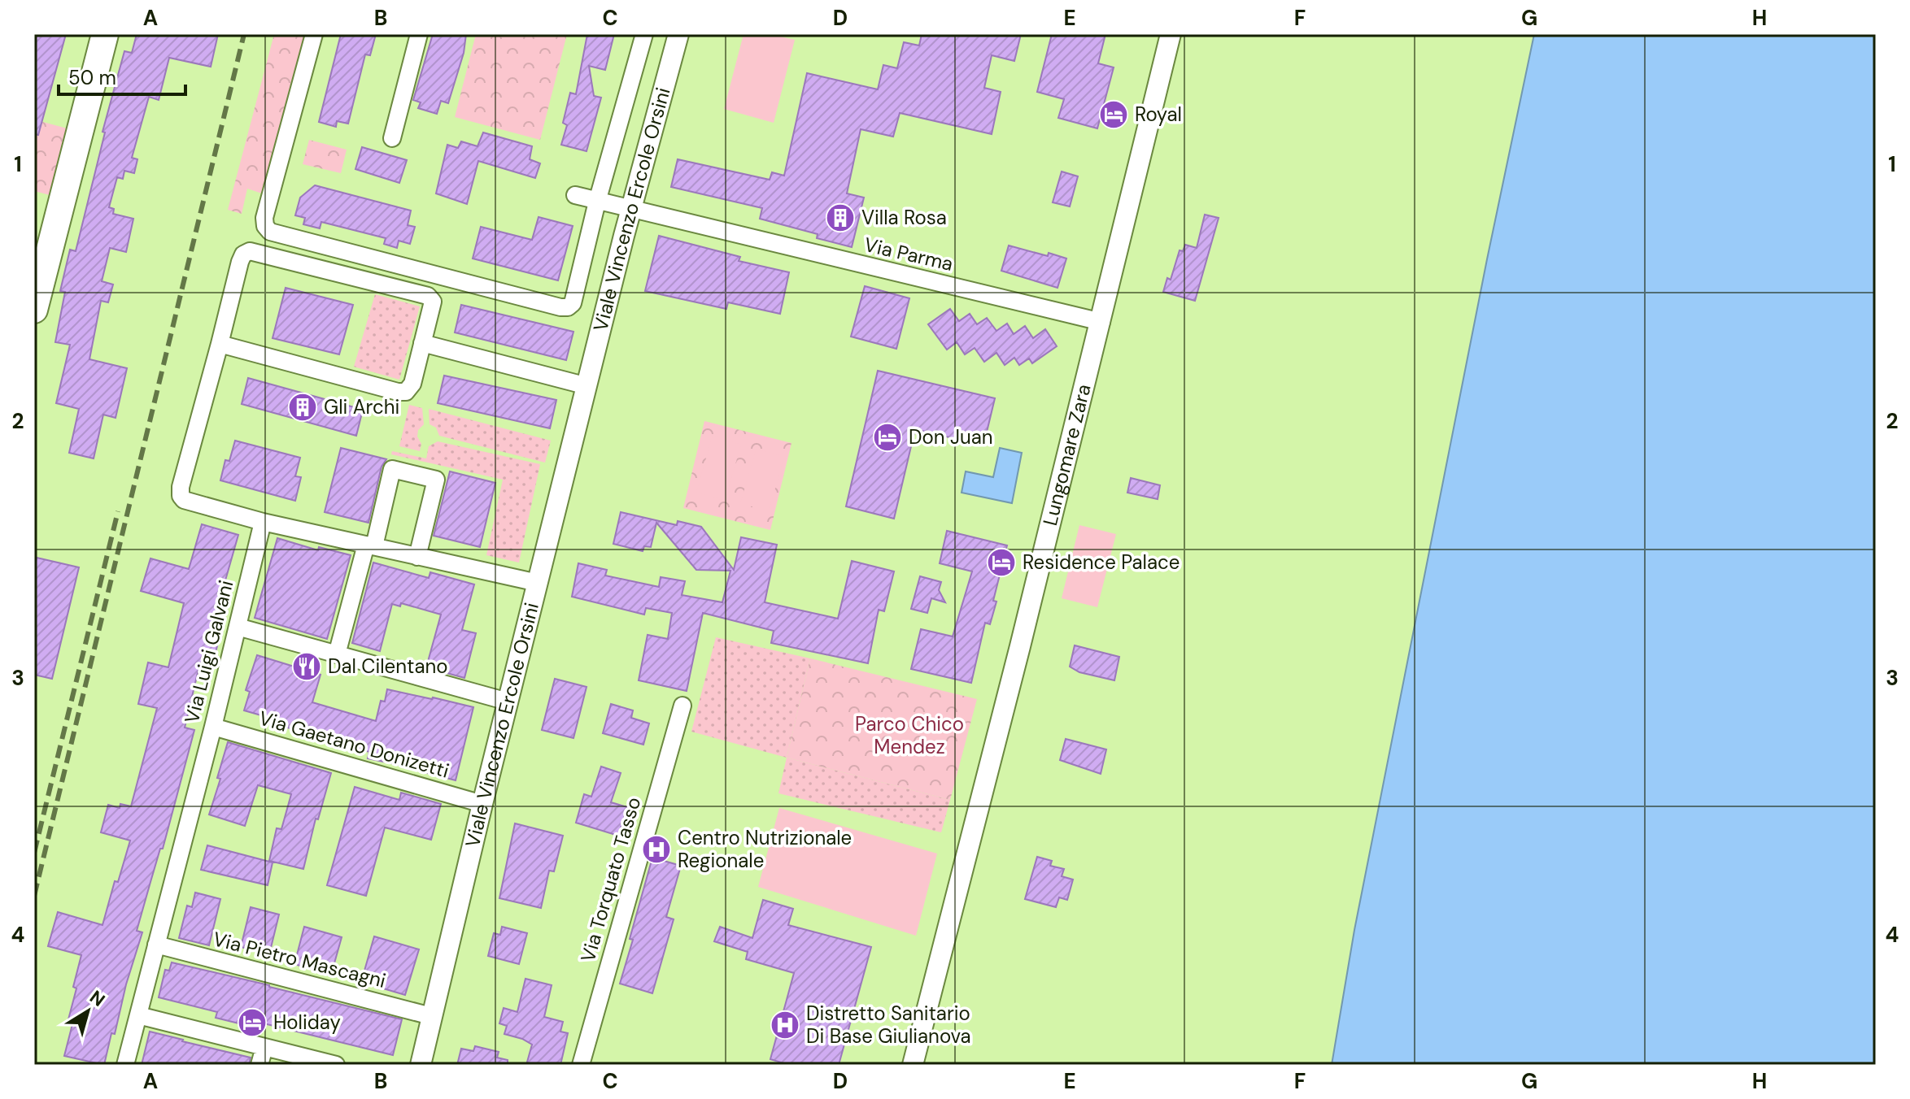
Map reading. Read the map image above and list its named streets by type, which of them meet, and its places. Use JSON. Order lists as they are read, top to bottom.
{
  "streets": {
    "street": [
      "Viale Vincenzo Ercole Orsini",
      "Via Parma",
      "Lungomare Zara",
      "Via Luigi Galvani",
      "Via Gaetano Donizetti",
      "Via Torquato Tasso",
      "Via Pietro Mascagni"
    ]
  },
  "crossings": [
    ["Viale Vincenzo Ercole Orsini", "Via Parma"],
    ["Viale Vincenzo Ercole Orsini", "Via Gaetano Donizetti"],
    ["Viale Vincenzo Ercole Orsini", "Via Pietro Mascagni"],
    ["Via Parma", "Lungomare Zara"],
    ["Via Luigi Galvani", "Via Gaetano Donizetti"],
    ["Via Luigi Galvani", "Via Pietro Mascagni"]
  ],
  "parks": ["Parco Chico Mendez"],
  "places": {
    "hotel": [
      "Royal",
      "Don Juan",
      "Residence Palace",
      "Holiday"
    ],
    "building": ["Villa Rosa", "Gli Archi"],
    "restaurant": ["Dal Cilentano"],
    "hospital": ["Centro Nutrizionale Regionale", "Distretto Sanitario Di Base Giulianova"]
  },
  "scale_bar": "50 m",
  "north": "top right",
  "grid": {
    "columns": [
      "A",
      "B",
      "C",
      "D",
      "E",
      "F",
      "G",
      "H"
    ],
    "rows": [
      "1",
      "2",
      "3",
      "4"
    ]
  }
}
